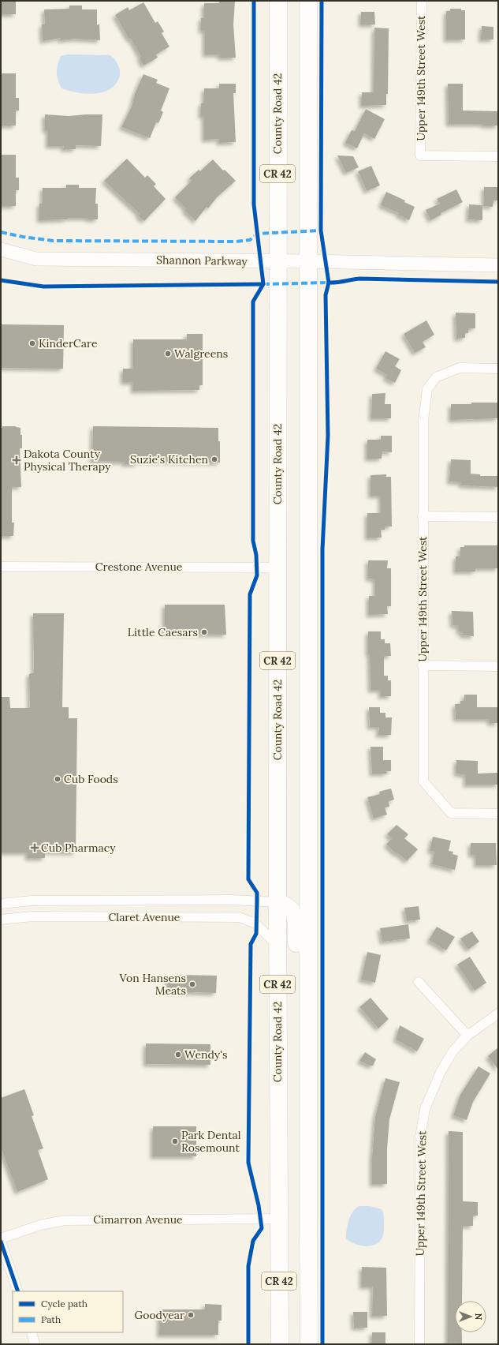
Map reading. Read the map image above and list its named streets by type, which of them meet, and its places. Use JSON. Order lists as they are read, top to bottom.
{
  "streets": {
    "highway": ["County Road 42", "CR 42"],
    "street": [
      "Upper 149th Street West",
      "Shannon Parkway",
      "Crestone Avenue",
      "Claret Avenue",
      "Cimarron Avenue"
    ]
  },
  "crossings": [
    ["County Road 42", "Shannon Parkway"],
    ["County Road 42", "Crestone Avenue"],
    ["County Road 42", "Claret Avenue"],
    ["County Road 42", "Cimarron Avenue"],
    ["CR 42", "Shannon Parkway"]
  ],
  "places": {
    "other": [
      "KinderCare",
      "Walgreens",
      "Suzie's Kitchen",
      "Little Caesars",
      "Cub Foods",
      "Von Hansens Meats",
      "Wendy's",
      "Park Dental Rosemount",
      "Goodyear"
    ],
    "health": ["Dakota County Physical Therapy", "Cub Pharmacy"]
  },
  "legend": ["Cycle path", "Path"],
  "north": "right"
}
